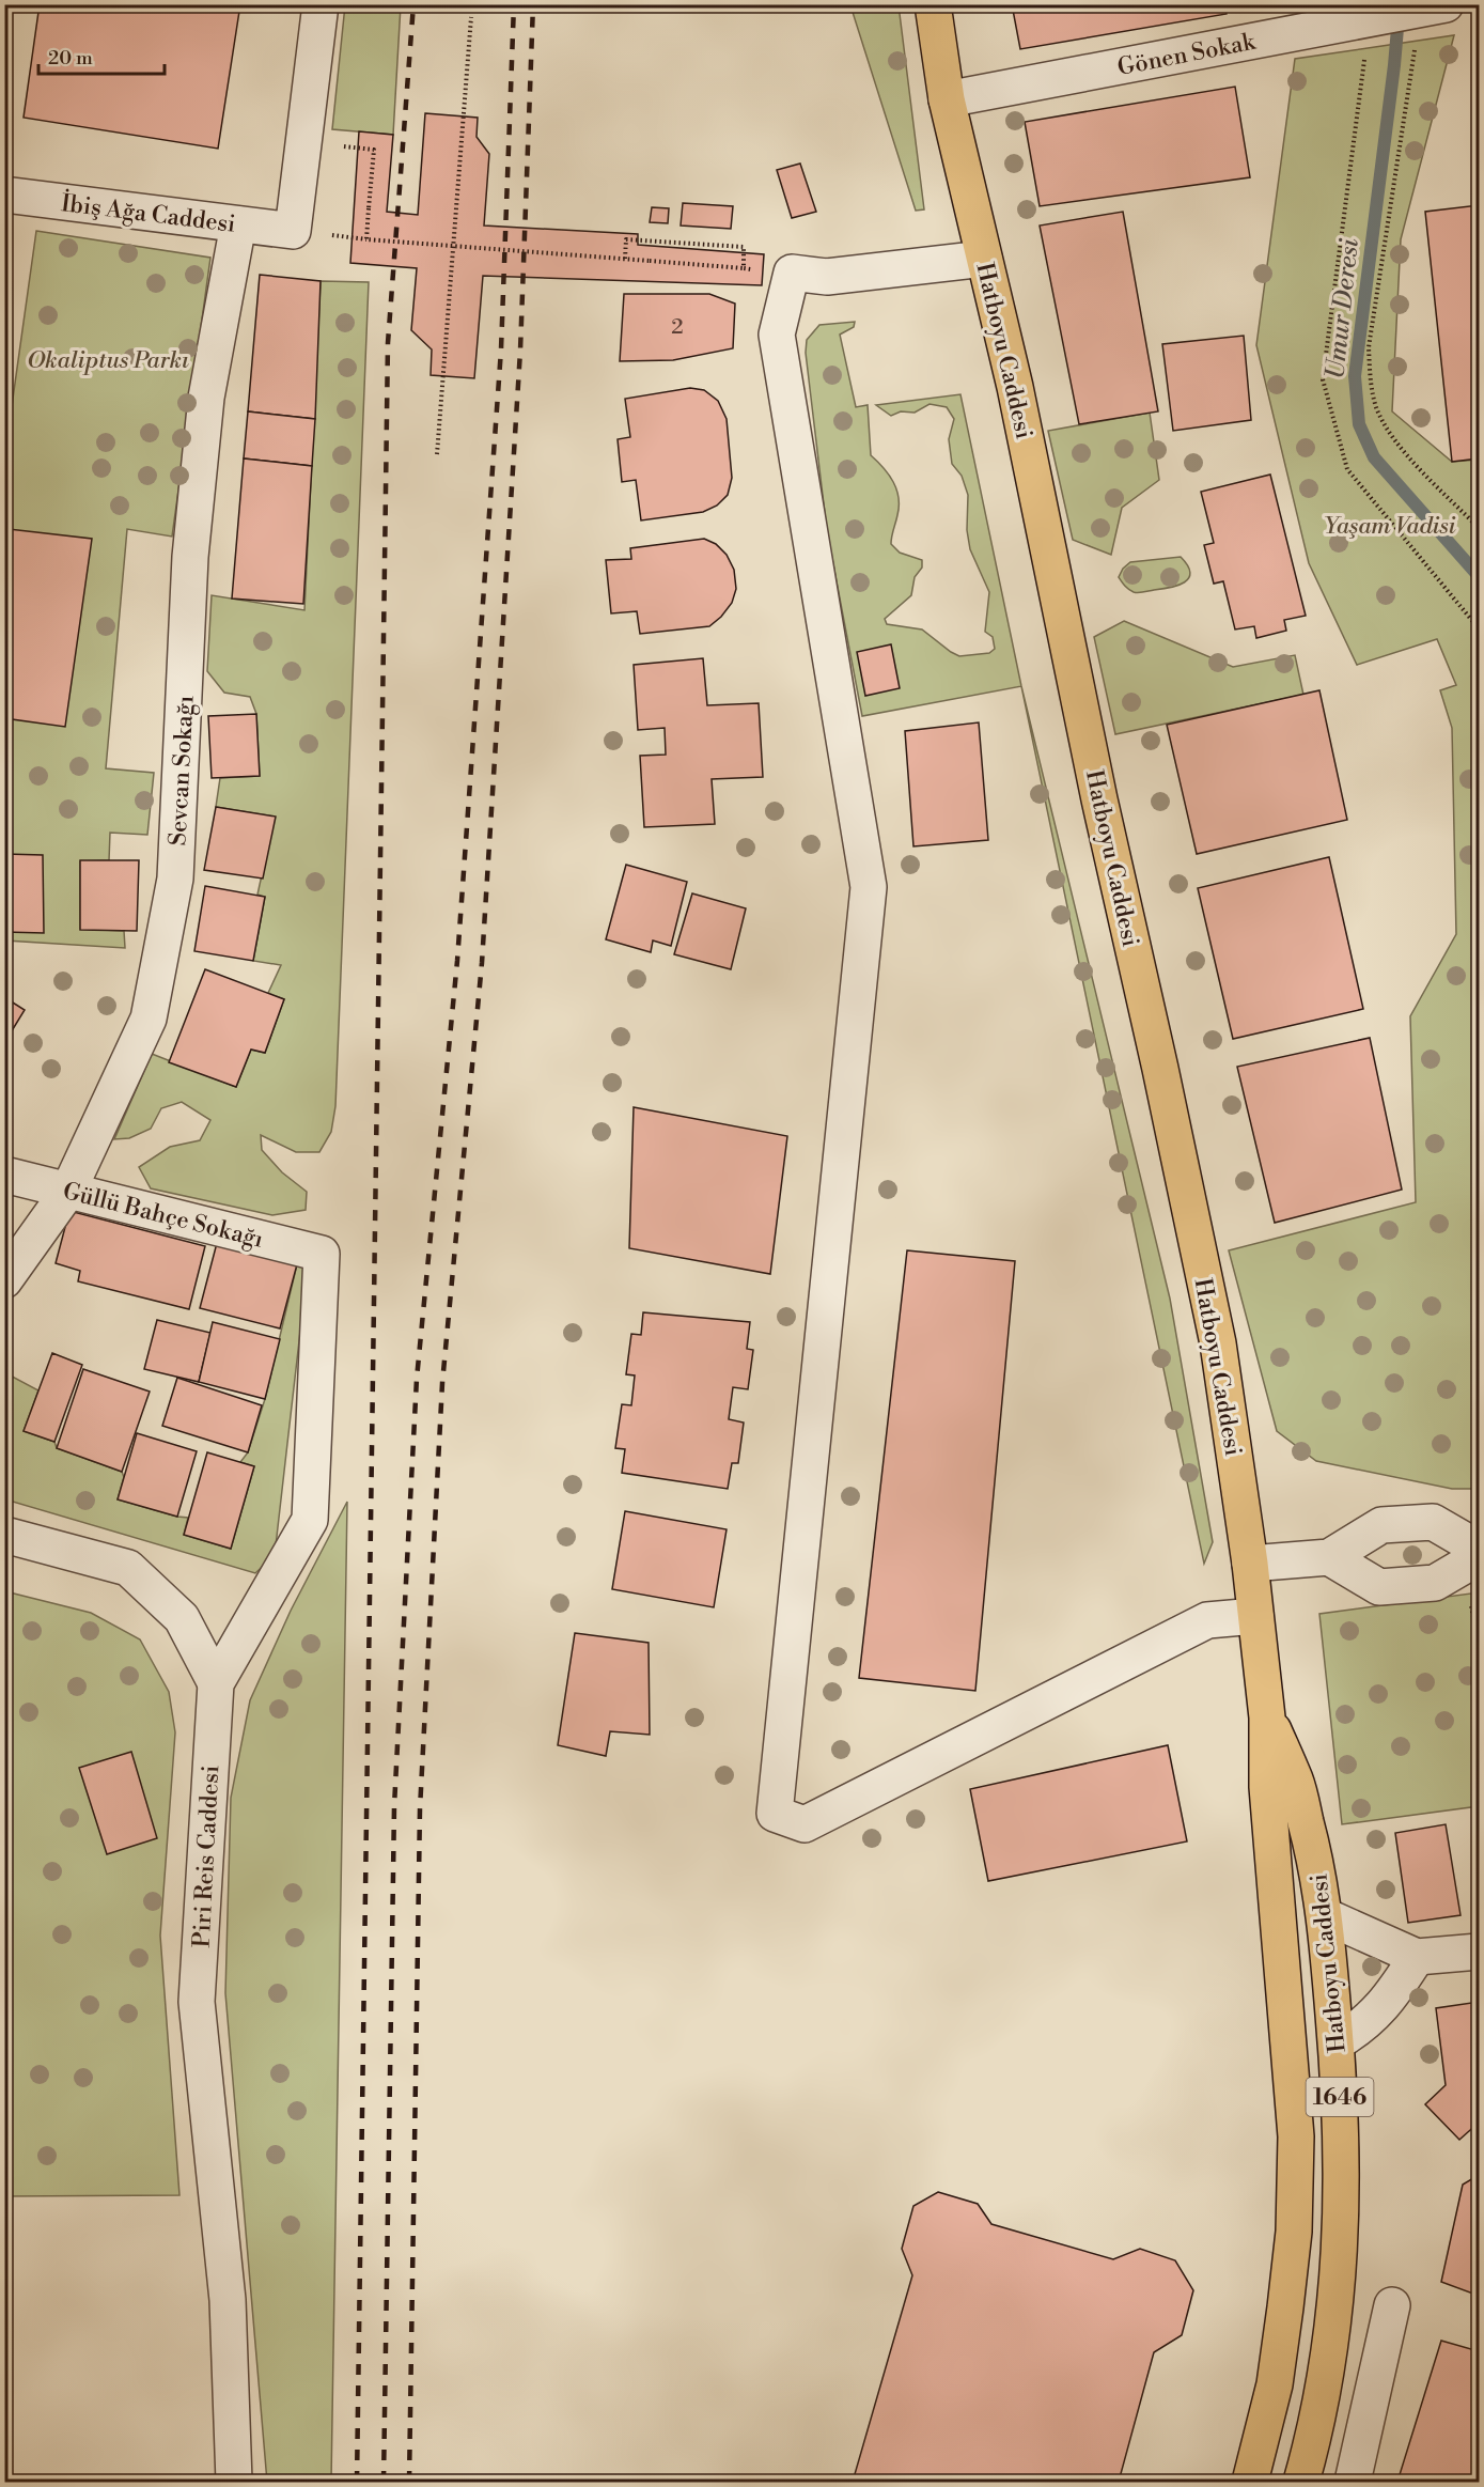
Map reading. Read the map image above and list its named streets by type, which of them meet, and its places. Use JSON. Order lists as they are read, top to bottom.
{
  "streets": {
    "main road": ["Hatboyu Caddesi", "1646"],
    "street": [
      "Gönen Sokak",
      "İbiş Ağa Caddesi",
      "Sevcan Sokağı",
      "Güllü Bahçe Sokağı",
      "Piri Reis Caddesi"
    ]
  },
  "crossings": [
    ["Gönen Sokak", "Hatboyu Caddesi"],
    ["İbiş Ağa Caddesi", "Sevcan Sokağı"],
    ["Sevcan Sokağı", "Güllü Bahçe Sokağı"],
    ["Güllü Bahçe Sokağı", "Piri Reis Caddesi"]
  ],
  "water": ["Umur Deresi"],
  "parks": ["Okaliptus Parkı", "Yaşam Vadisi"],
  "house_numbers": ["2"],
  "scale_bar": "20 m"
}
